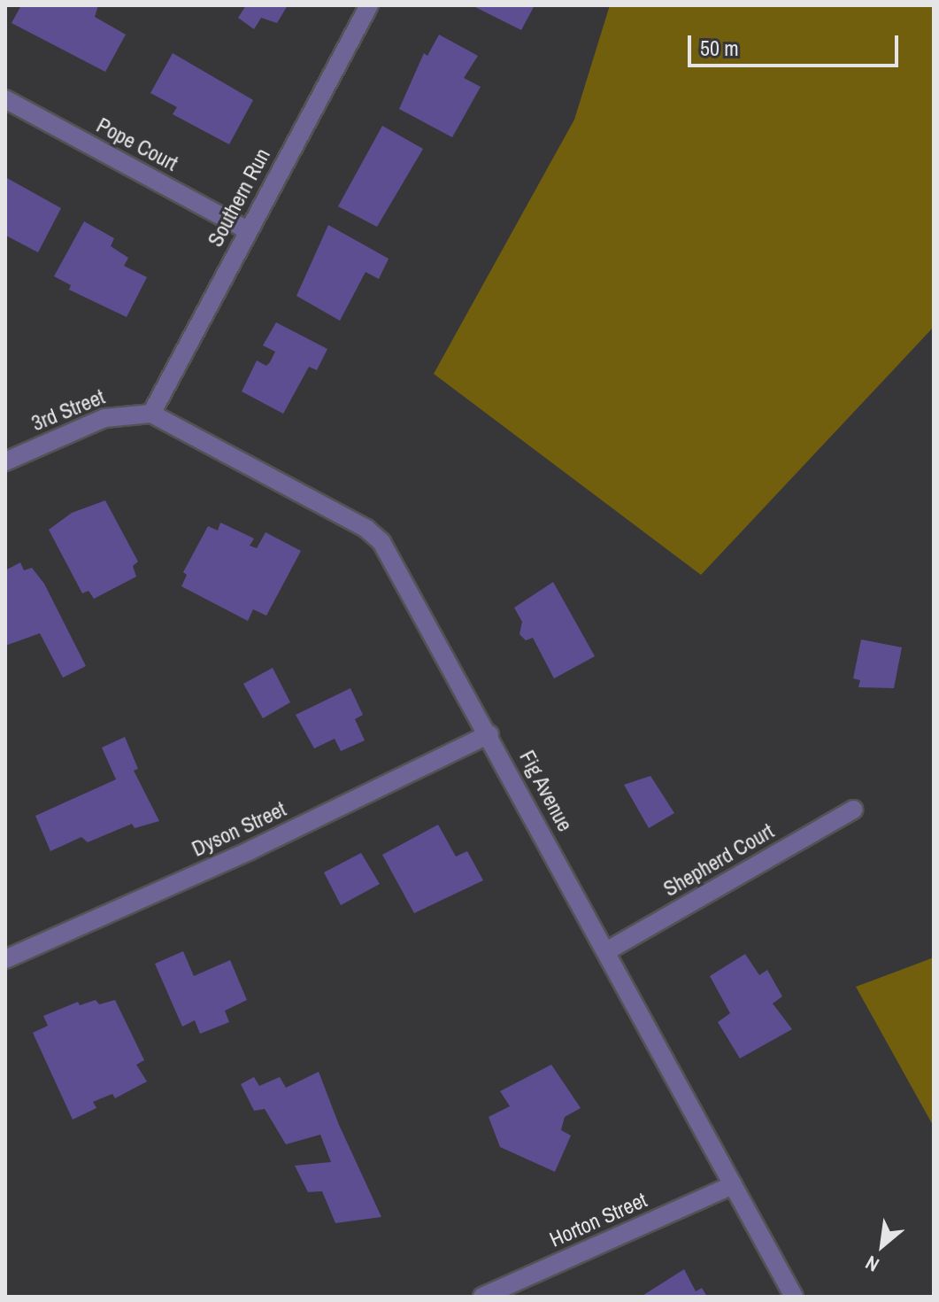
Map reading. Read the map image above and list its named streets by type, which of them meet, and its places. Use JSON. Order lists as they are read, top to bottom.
{
  "streets": {
    "street": [
      "Pope Court",
      "Southern Run",
      "3rd Street",
      "Fig Avenue",
      "Dyson Street",
      "Shepherd Court",
      "Horton Street"
    ]
  },
  "crossings": [
    ["Pope Court", "Southern Run"],
    ["Southern Run", "3rd Street"],
    ["Southern Run", "Fig Avenue"],
    ["3rd Street", "Fig Avenue"],
    ["Fig Avenue", "Dyson Street"],
    ["Fig Avenue", "Shepherd Court"],
    ["Fig Avenue", "Horton Street"]
  ],
  "scale_bar": "50 m",
  "north": "bottom left"
}
